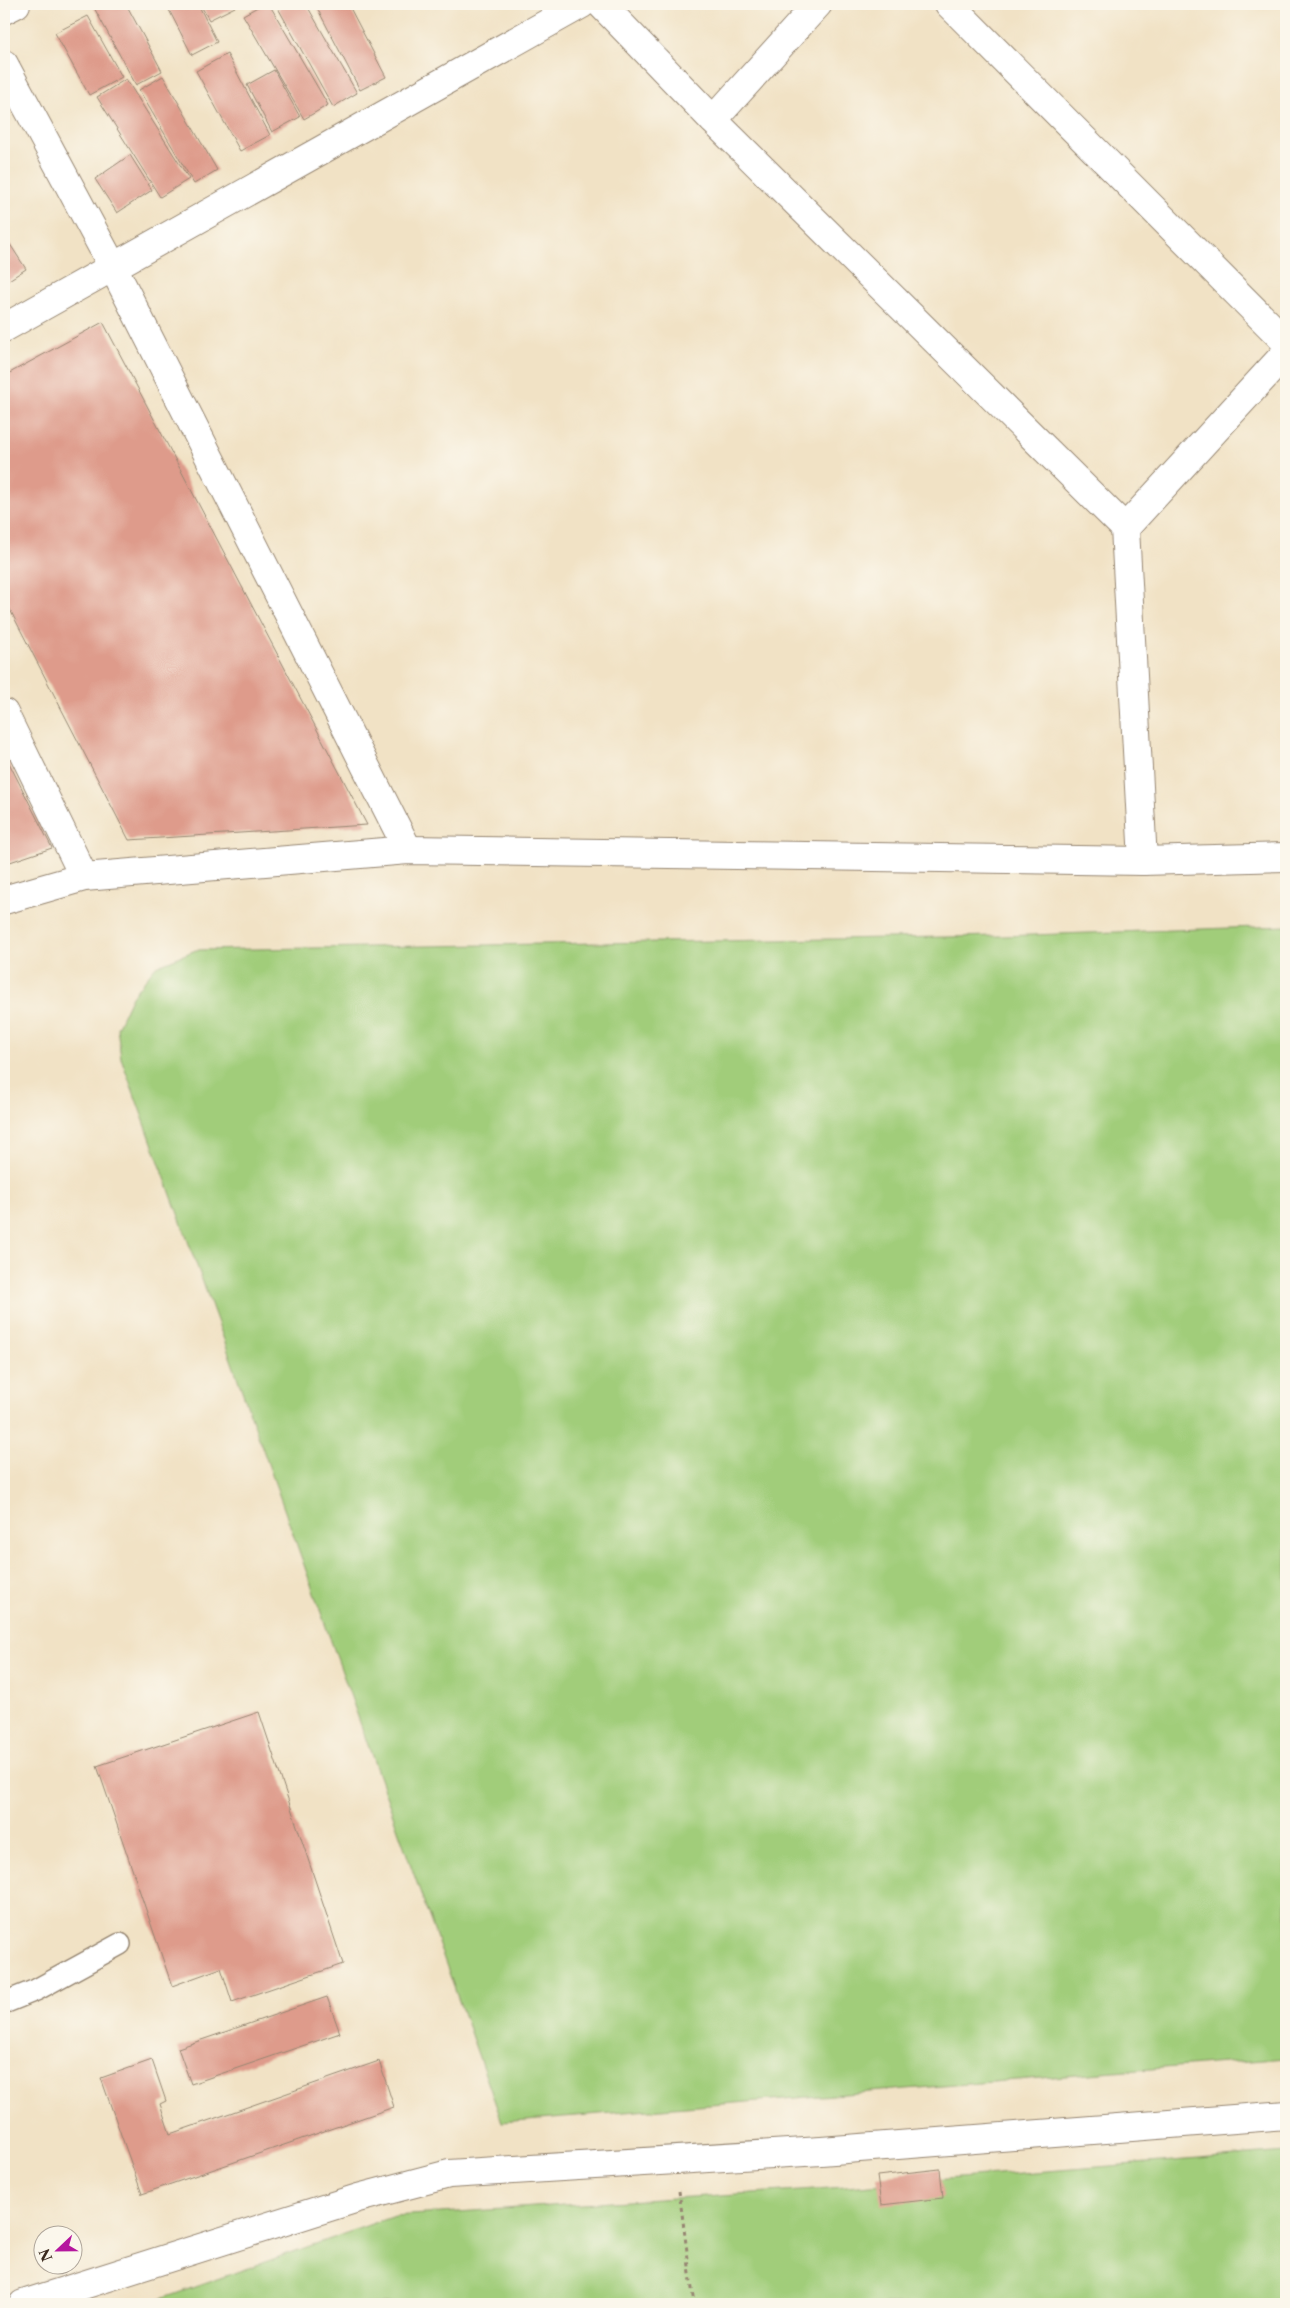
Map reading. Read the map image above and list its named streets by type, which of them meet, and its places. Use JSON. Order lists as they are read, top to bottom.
{
  "north": "left"
}
